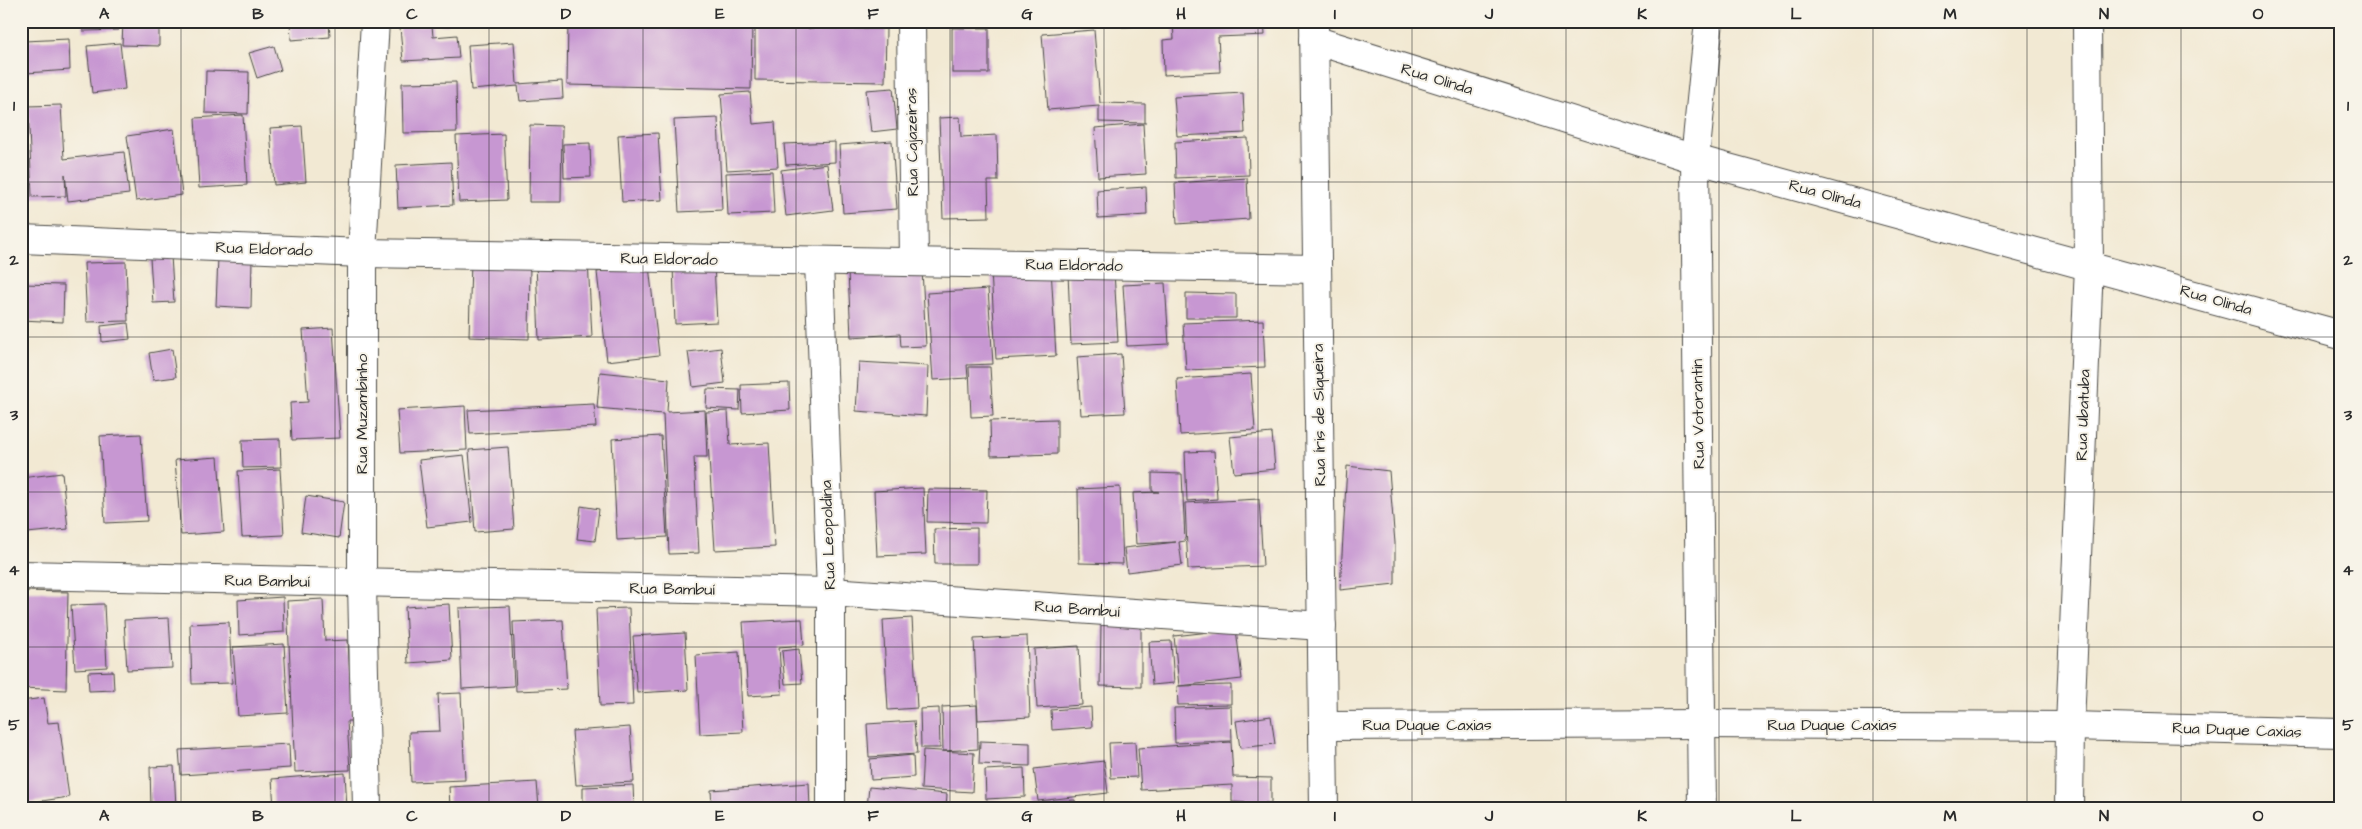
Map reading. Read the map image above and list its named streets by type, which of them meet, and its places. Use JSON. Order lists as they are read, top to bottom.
{
  "streets": {
    "street": [
      "Rua Olinda",
      "Rua Cajazeiras",
      "Rua Eldorado",
      "Rua Muzambinho",
      "Rua Votorantin",
      "Rua Íris de Siqueira",
      "Rua Ubatuba",
      "Rua Leopoldina",
      "Rua Bambuí",
      "Rua Duque Caxias"
    ]
  },
  "crossings": [
    ["Rua Olinda", "Rua Votorantin"],
    ["Rua Olinda", "Rua Íris de Siqueira"],
    ["Rua Olinda", "Rua Ubatuba"],
    ["Rua Cajazeiras", "Rua Eldorado"],
    ["Rua Eldorado", "Rua Muzambinho"],
    ["Rua Eldorado", "Rua Íris de Siqueira"],
    ["Rua Eldorado", "Rua Leopoldina"],
    ["Rua Muzambinho", "Rua Bambuí"],
    ["Rua Votorantin", "Rua Duque Caxias"],
    ["Rua Íris de Siqueira", "Rua Bambuí"],
    ["Rua Íris de Siqueira", "Rua Duque Caxias"],
    ["Rua Ubatuba", "Rua Duque Caxias"],
    ["Rua Leopoldina", "Rua Bambuí"]
  ],
  "grid": {
    "columns": [
      "A",
      "B",
      "C",
      "D",
      "E",
      "F",
      "G",
      "H",
      "I",
      "J",
      "K",
      "L",
      "M",
      "N",
      "O"
    ],
    "rows": [
      "1",
      "2",
      "3",
      "4",
      "5"
    ]
  }
}
